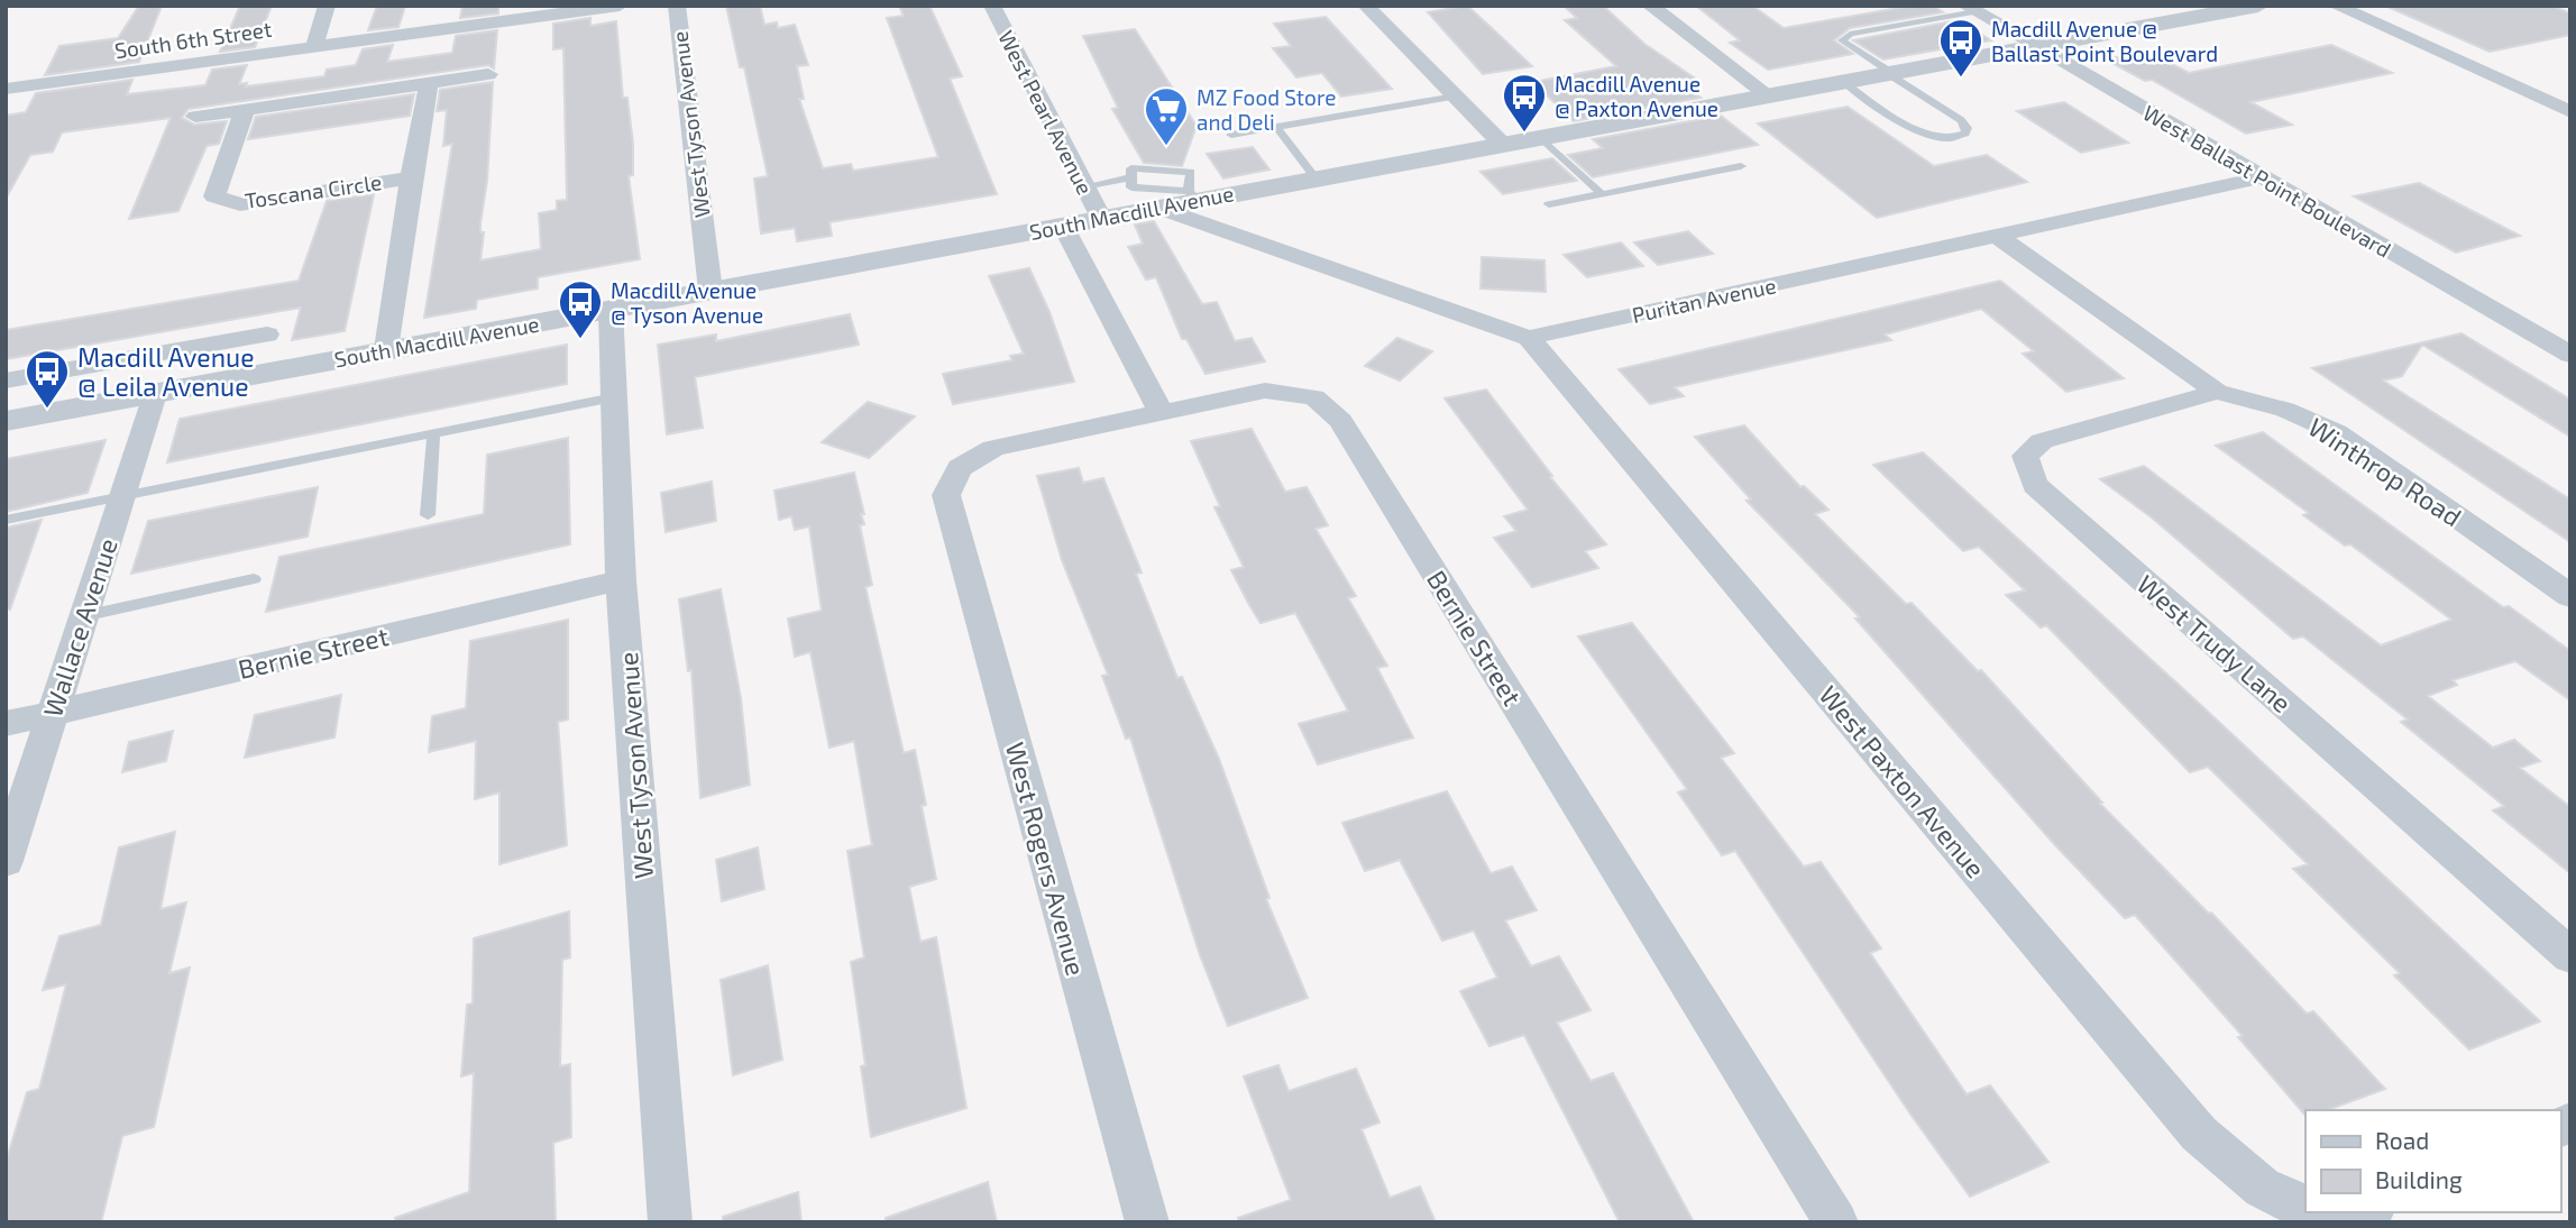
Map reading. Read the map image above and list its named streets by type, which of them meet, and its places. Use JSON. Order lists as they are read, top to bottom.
{
  "streets": {
    "street": [
      "South 6th Street",
      "West Pearl Avenue",
      "West Tyson Avenue",
      "West Ballast Point Boulevard",
      "Toscana Circle",
      "South Macdill Avenue",
      "Puritan Avenue",
      "Winthrop Road",
      "Wallace Avenue",
      "Bernie Street",
      "West Trudy Lane",
      "West Paxton Avenue",
      "West Rogers Avenue"
    ]
  },
  "crossings": [
    ["West Pearl Avenue", "South Macdill Avenue"],
    ["West Pearl Avenue", "Bernie Street"],
    ["West Tyson Avenue", "South Macdill Avenue"],
    ["West Tyson Avenue", "Bernie Street"],
    ["West Ballast Point Boulevard", "South Macdill Avenue"],
    ["West Ballast Point Boulevard", "Puritan Avenue"],
    ["Toscana Circle", "South Macdill Avenue"],
    ["South Macdill Avenue", "Wallace Avenue"],
    ["Puritan Avenue", "Winthrop Road"],
    ["Puritan Avenue", "West Paxton Avenue"],
    ["Winthrop Road", "West Trudy Lane"],
    ["Wallace Avenue", "Bernie Street"],
    ["Bernie Street", "West Rogers Avenue"]
  ],
  "places": {
    "bus stop": [
      "Macdill Avenue @ Ballast Point Boulevard",
      "Macdill Avenue @ Paxton Avenue",
      "Macdill Avenue @ Tyson Avenue",
      "Macdill Avenue @ Leila Avenue"
    ],
    "supermarket": ["MZ Food Store and Deli"]
  },
  "legend": ["Road", "Building"]
}
